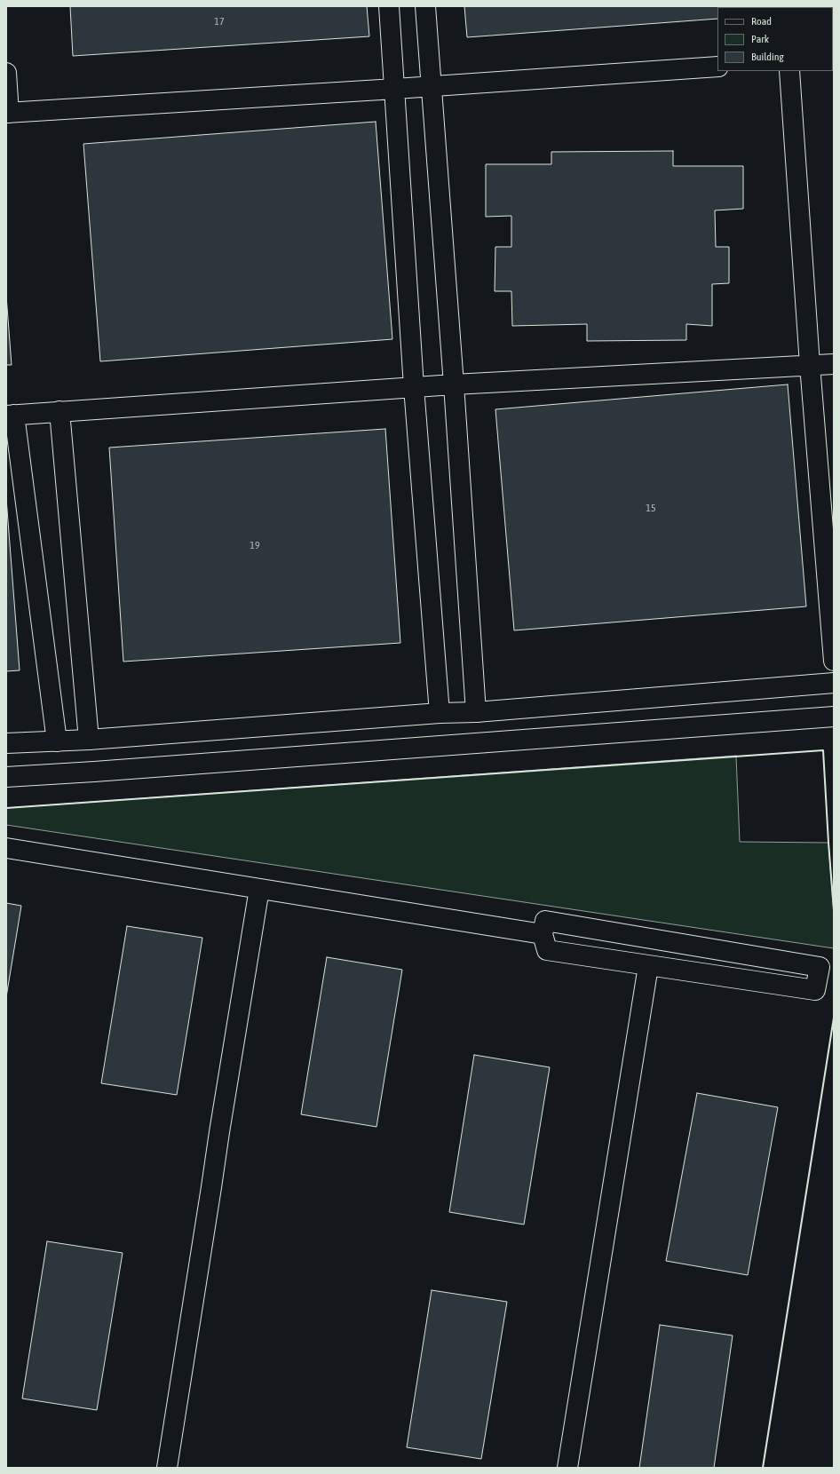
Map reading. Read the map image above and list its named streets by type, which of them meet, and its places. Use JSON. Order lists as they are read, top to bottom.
{
  "house_numbers": ["17", "15", "19"],
  "legend": ["Road", "Park", "Building"]
}
